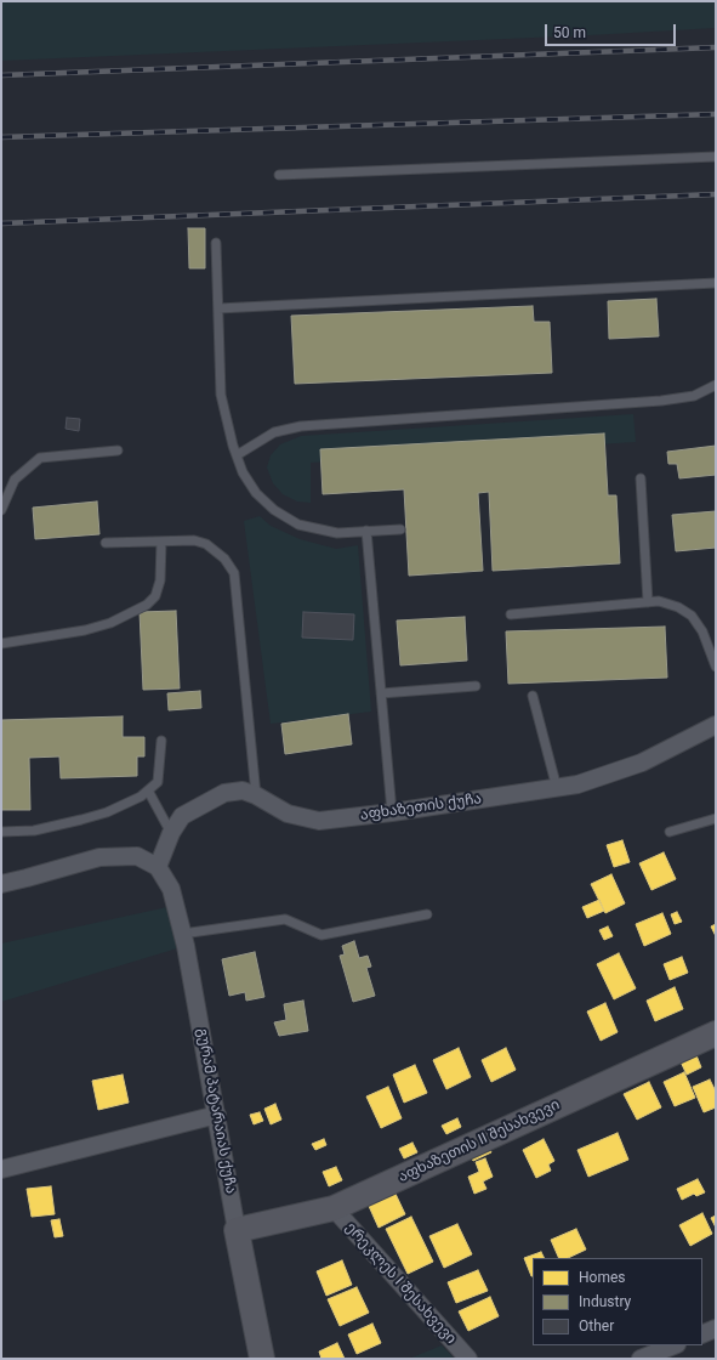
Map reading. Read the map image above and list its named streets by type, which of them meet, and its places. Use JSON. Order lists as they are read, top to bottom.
{
  "streets": {
    "street": [
      "აფხაზეთის ქუჩა",
      "გურამ პატარაიას ქუჩა",
      "აფხაზეთის II შესახვევი",
      "ერეკლეს I შესახვევი"
    ]
  },
  "crossings": [
    ["აფხაზეთის ქუჩა", "გურამ პატარაიას ქუჩა"],
    ["გურამ პატარაიას ქუჩა", "აფხაზეთის II შესახვევი"],
    ["აფხაზეთის II შესახვევი", "ერეკლეს I შესახვევი"]
  ],
  "legend": ["Homes", "Industry", "Other"],
  "scale_bar": "50 m"
}
